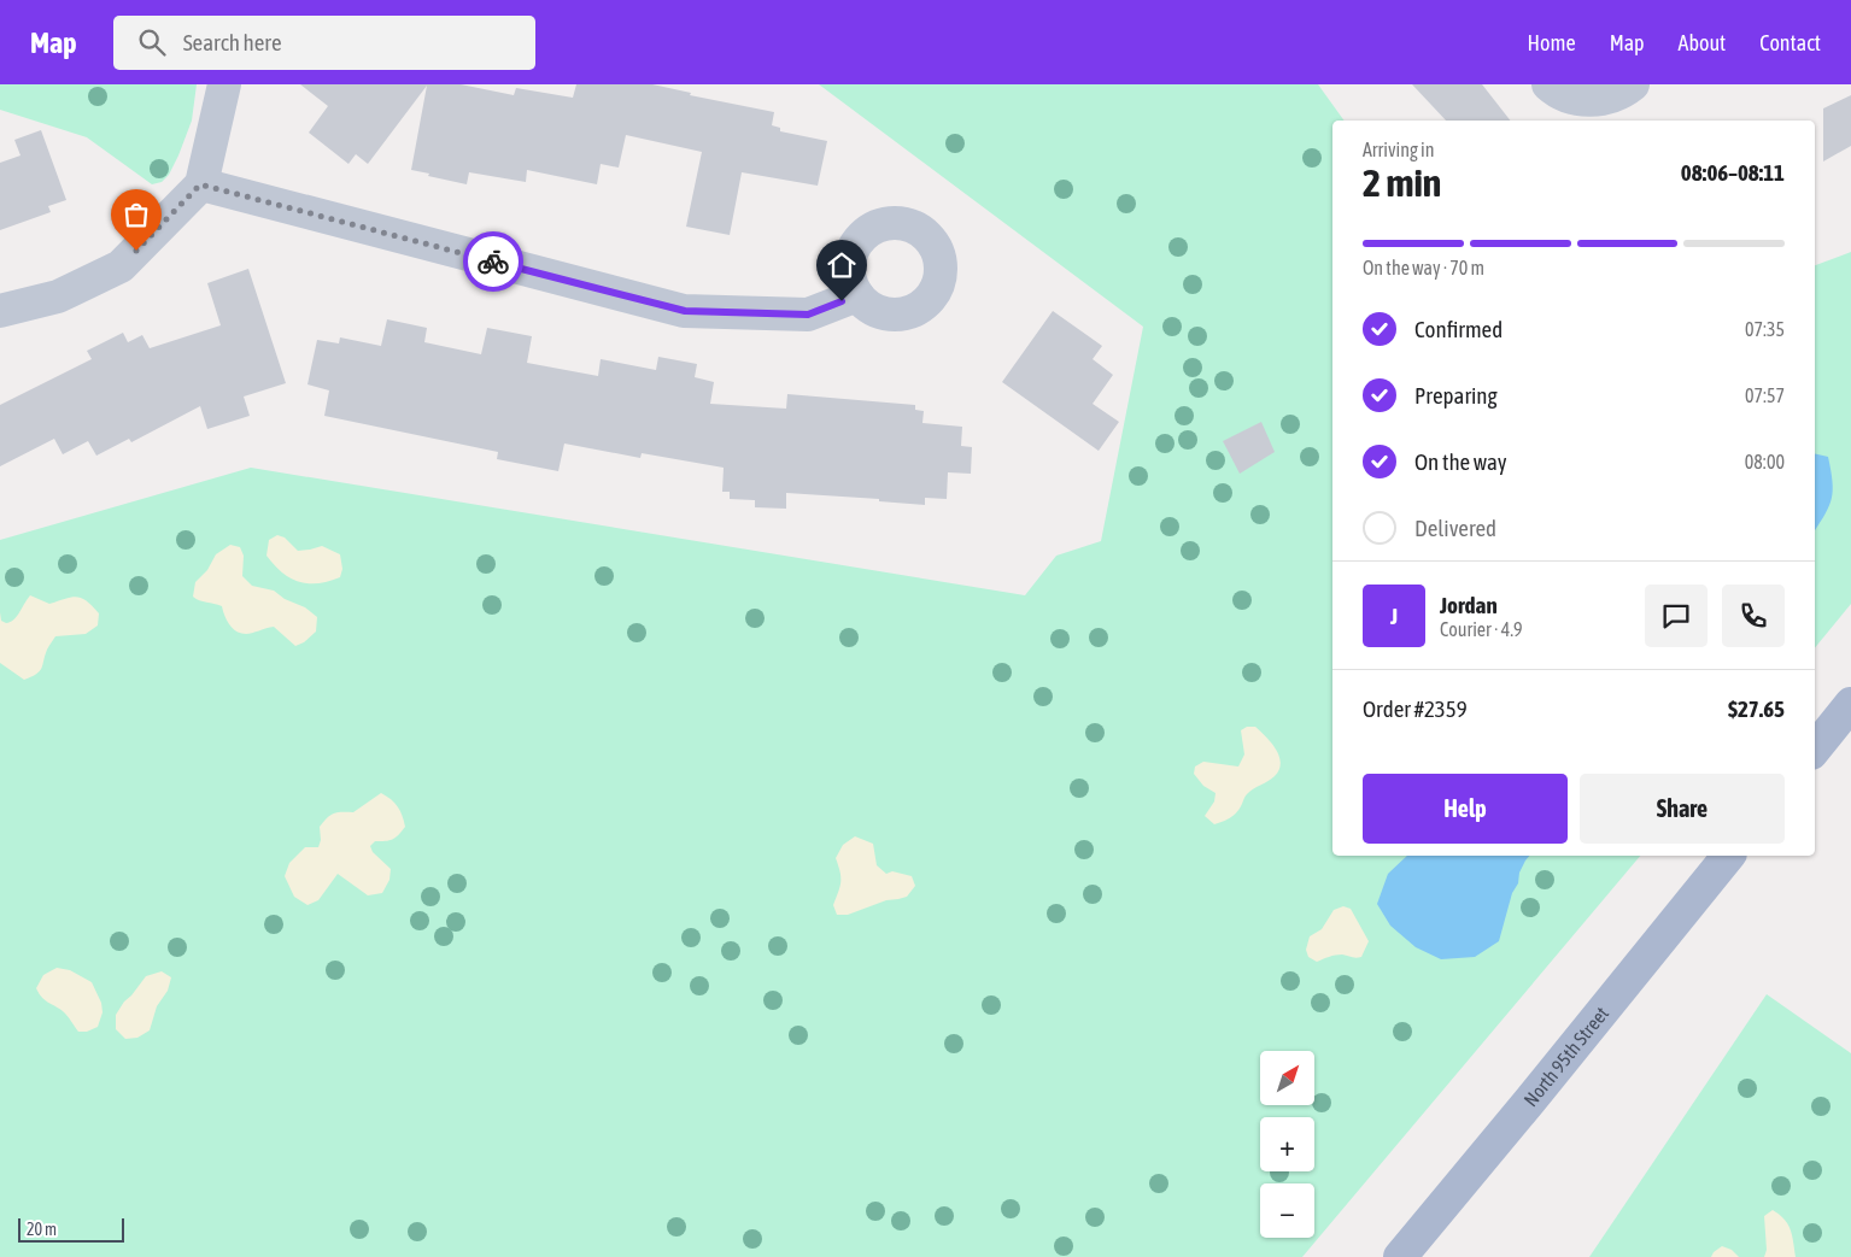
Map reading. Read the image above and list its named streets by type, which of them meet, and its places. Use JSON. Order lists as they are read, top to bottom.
{
  "streets": {
    "main road": ["North 95th Street"]
  },
  "scale_bar": "20 m",
  "north": "top right",
  "page": {
    "header": "Map",
    "search": "Search here",
    "nav": [
      "Home",
      "Map",
      "About",
      "Contact"
    ],
    "heading": ["2 min", "Arriving in", "08:06–08:11"],
    "panel": [
      "Jordan",
      "Courier · 4.9",
      "Order #2359",
      "$27.65"
    ],
    "bar": "On the way · 70 m",
    "list": [
      ["Confirmed", "07:35"],
      ["Preparing", "07:57"],
      ["On the way", "08:00"],
      "Delivered"
    ],
    "round": "J",
    "buttons": ["Help", "Share"],
    "map_buttons": ["+", "−"],
    "scale": "20 m"
  }
}
